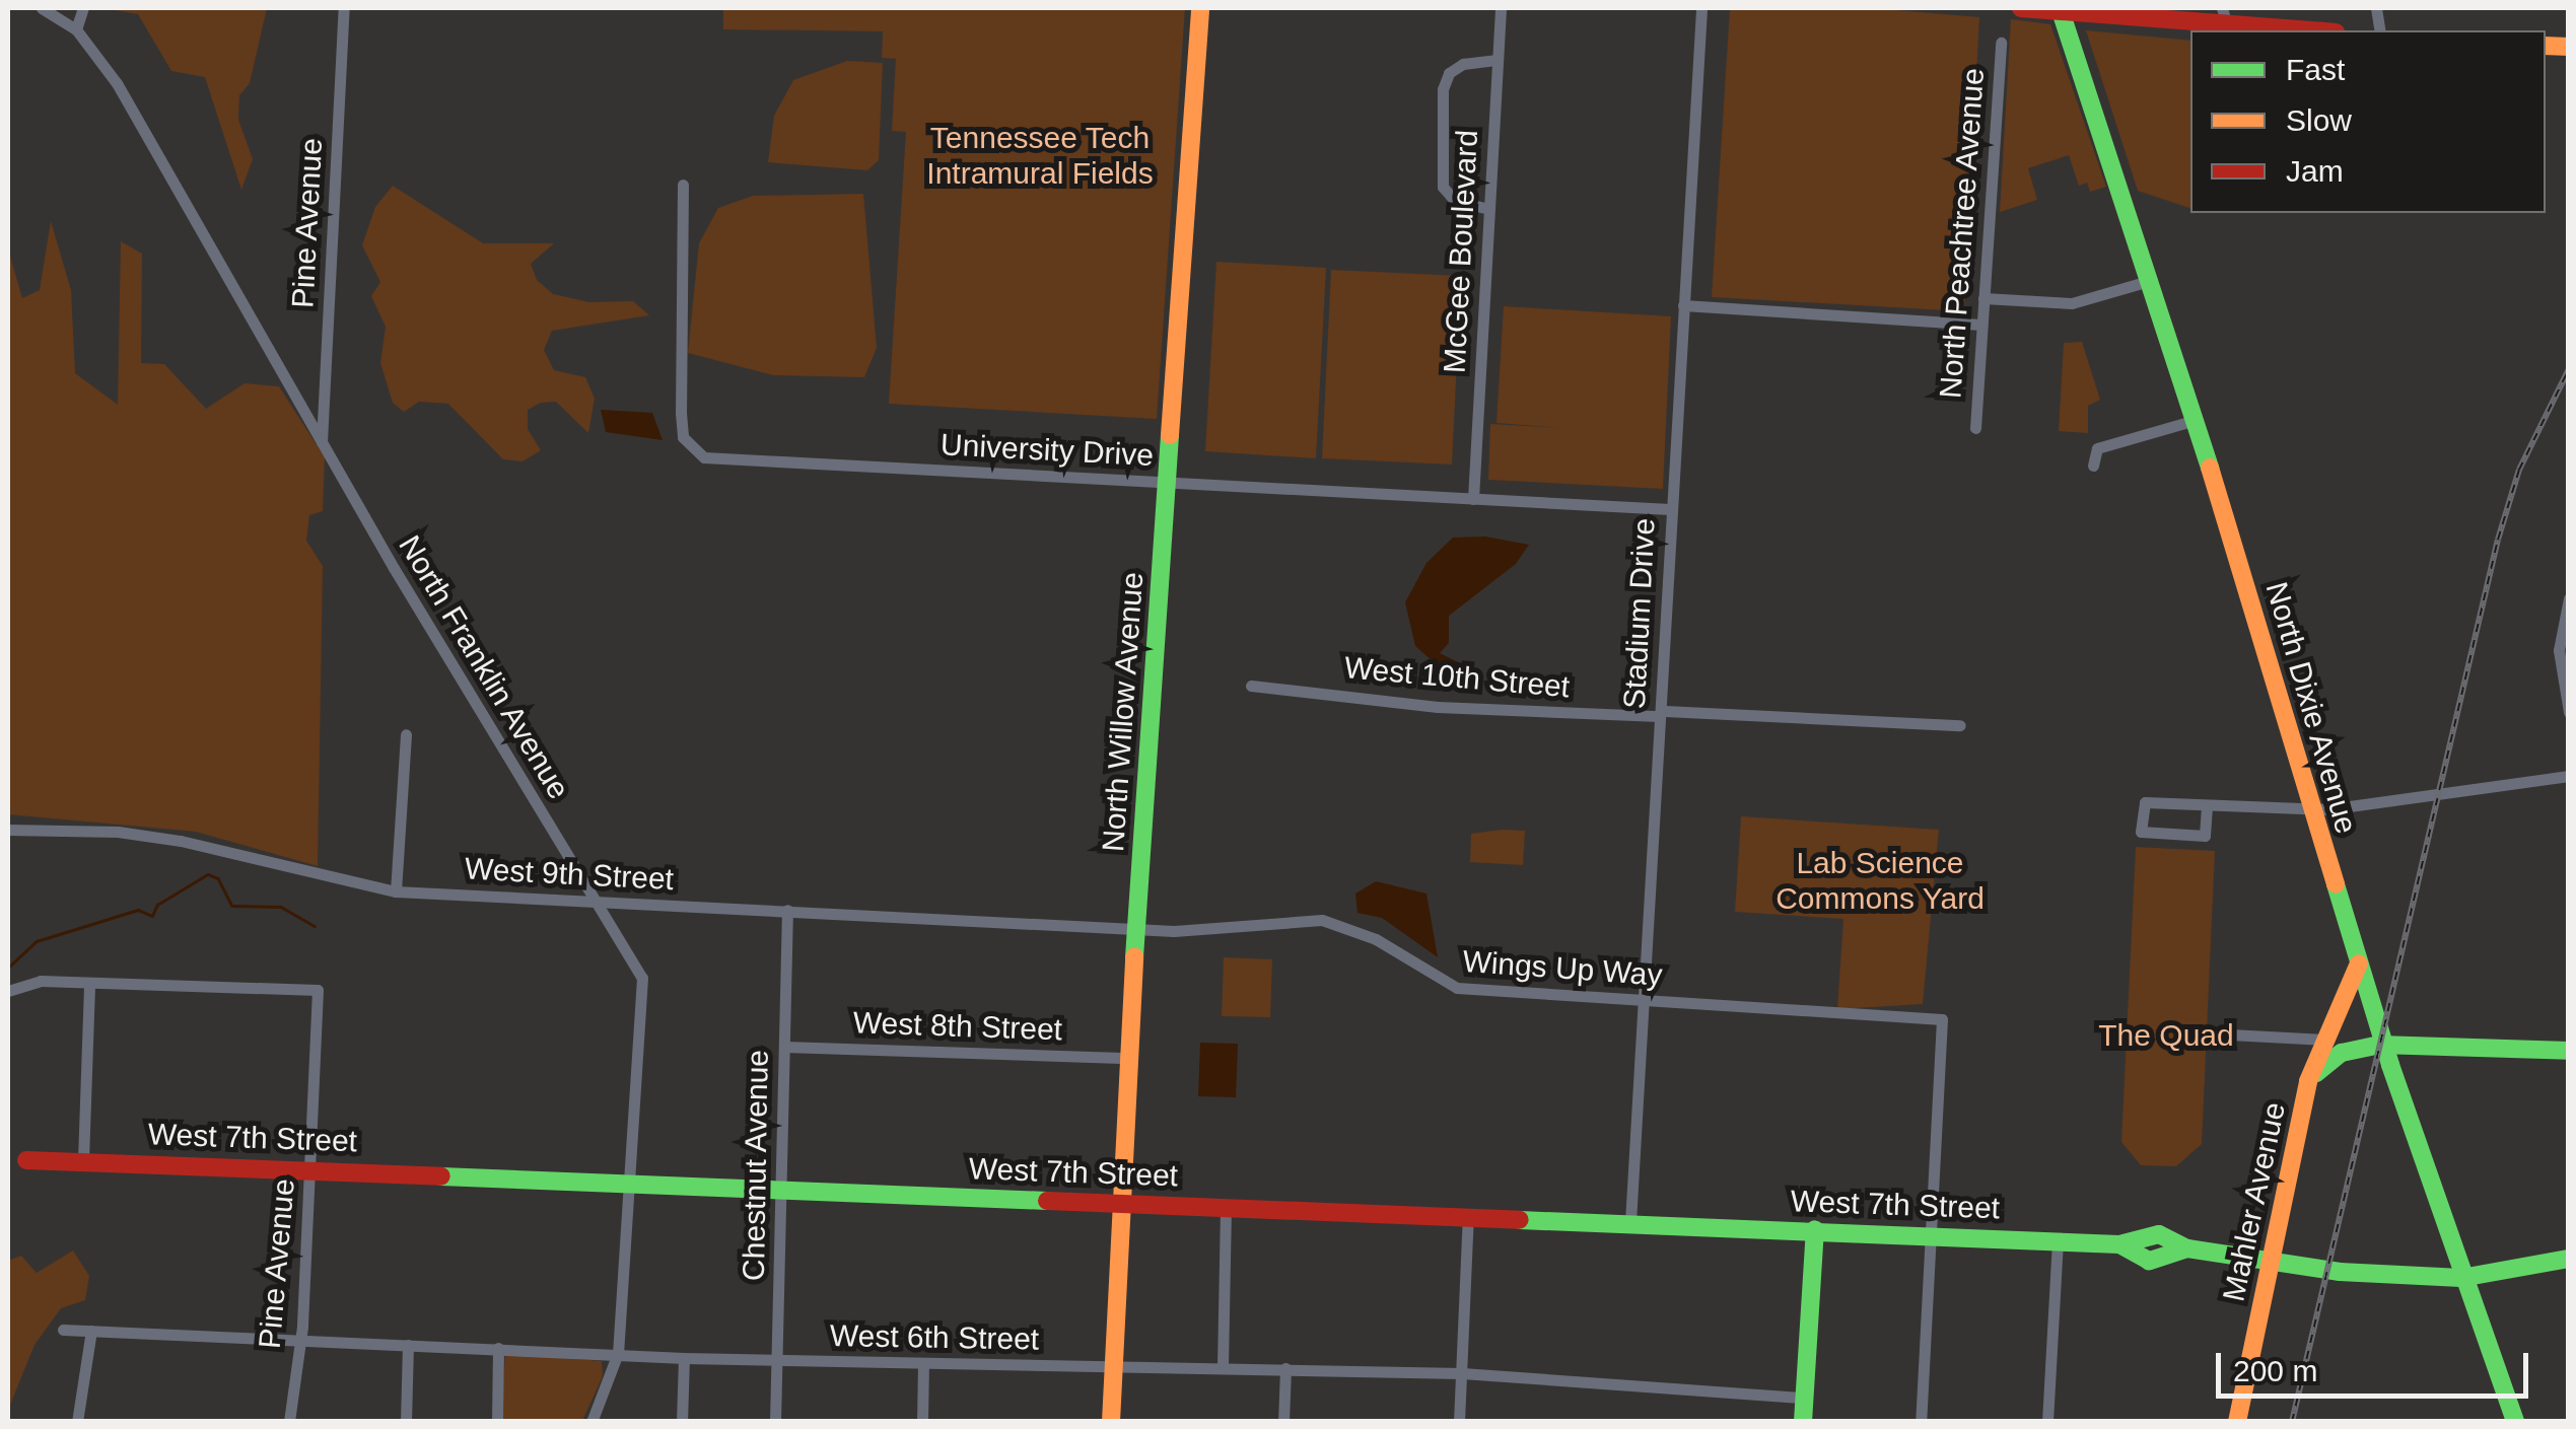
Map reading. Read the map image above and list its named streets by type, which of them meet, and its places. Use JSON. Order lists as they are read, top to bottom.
{
  "streets": {
    "street": [
      "Pine Avenue",
      "North Peachtree Avenue",
      "McGee Boulevard",
      "University Drive",
      "Stadium Drive",
      "North Franklin Avenue",
      "West 10th Street",
      "North Dixie Avenue",
      "North Willow Avenue",
      "West 9th Street",
      "Wings Up Way",
      "West 8th Street",
      "West 7th Street",
      "Chestnut Avenue",
      "Mahler Avenue",
      "West 6th Street"
    ]
  },
  "crossings": [
    ["Pine Avenue", "North Franklin Avenue"],
    ["Pine Avenue", "West 7th Street"],
    ["Pine Avenue", "West 6th Street"],
    ["McGee Boulevard", "University Drive"],
    ["University Drive", "Stadium Drive"],
    ["University Drive", "North Willow Avenue"],
    ["Stadium Drive", "West 10th Street"],
    ["Stadium Drive", "Wings Up Way"],
    ["Stadium Drive", "West 7th Street"],
    ["North Franklin Avenue", "West 9th Street"],
    ["North Franklin Avenue", "West 7th Street"],
    ["North Franklin Avenue", "West 6th Street"],
    ["North Dixie Avenue", "West 7th Street"],
    ["North Dixie Avenue", "Mahler Avenue"],
    ["North Willow Avenue", "West 9th Street"],
    ["North Willow Avenue", "Wings Up Way"],
    ["North Willow Avenue", "West 8th Street"],
    ["North Willow Avenue", "West 7th Street"],
    ["North Willow Avenue", "West 6th Street"],
    ["West 9th Street", "Wings Up Way"],
    ["West 9th Street", "Chestnut Avenue"],
    ["Wings Up Way", "West 7th Street"],
    ["West 8th Street", "Chestnut Avenue"],
    ["West 7th Street", "Chestnut Avenue"],
    ["West 7th Street", "Mahler Avenue"],
    ["Chestnut Avenue", "West 6th Street"]
  ],
  "parks": ["Tennessee Tech Intramural Fields", "Lab Science Commons Yard", "The Quad"],
  "legend": ["Fast", "Slow", "Jam"],
  "scale_bar": "200 m"
}
